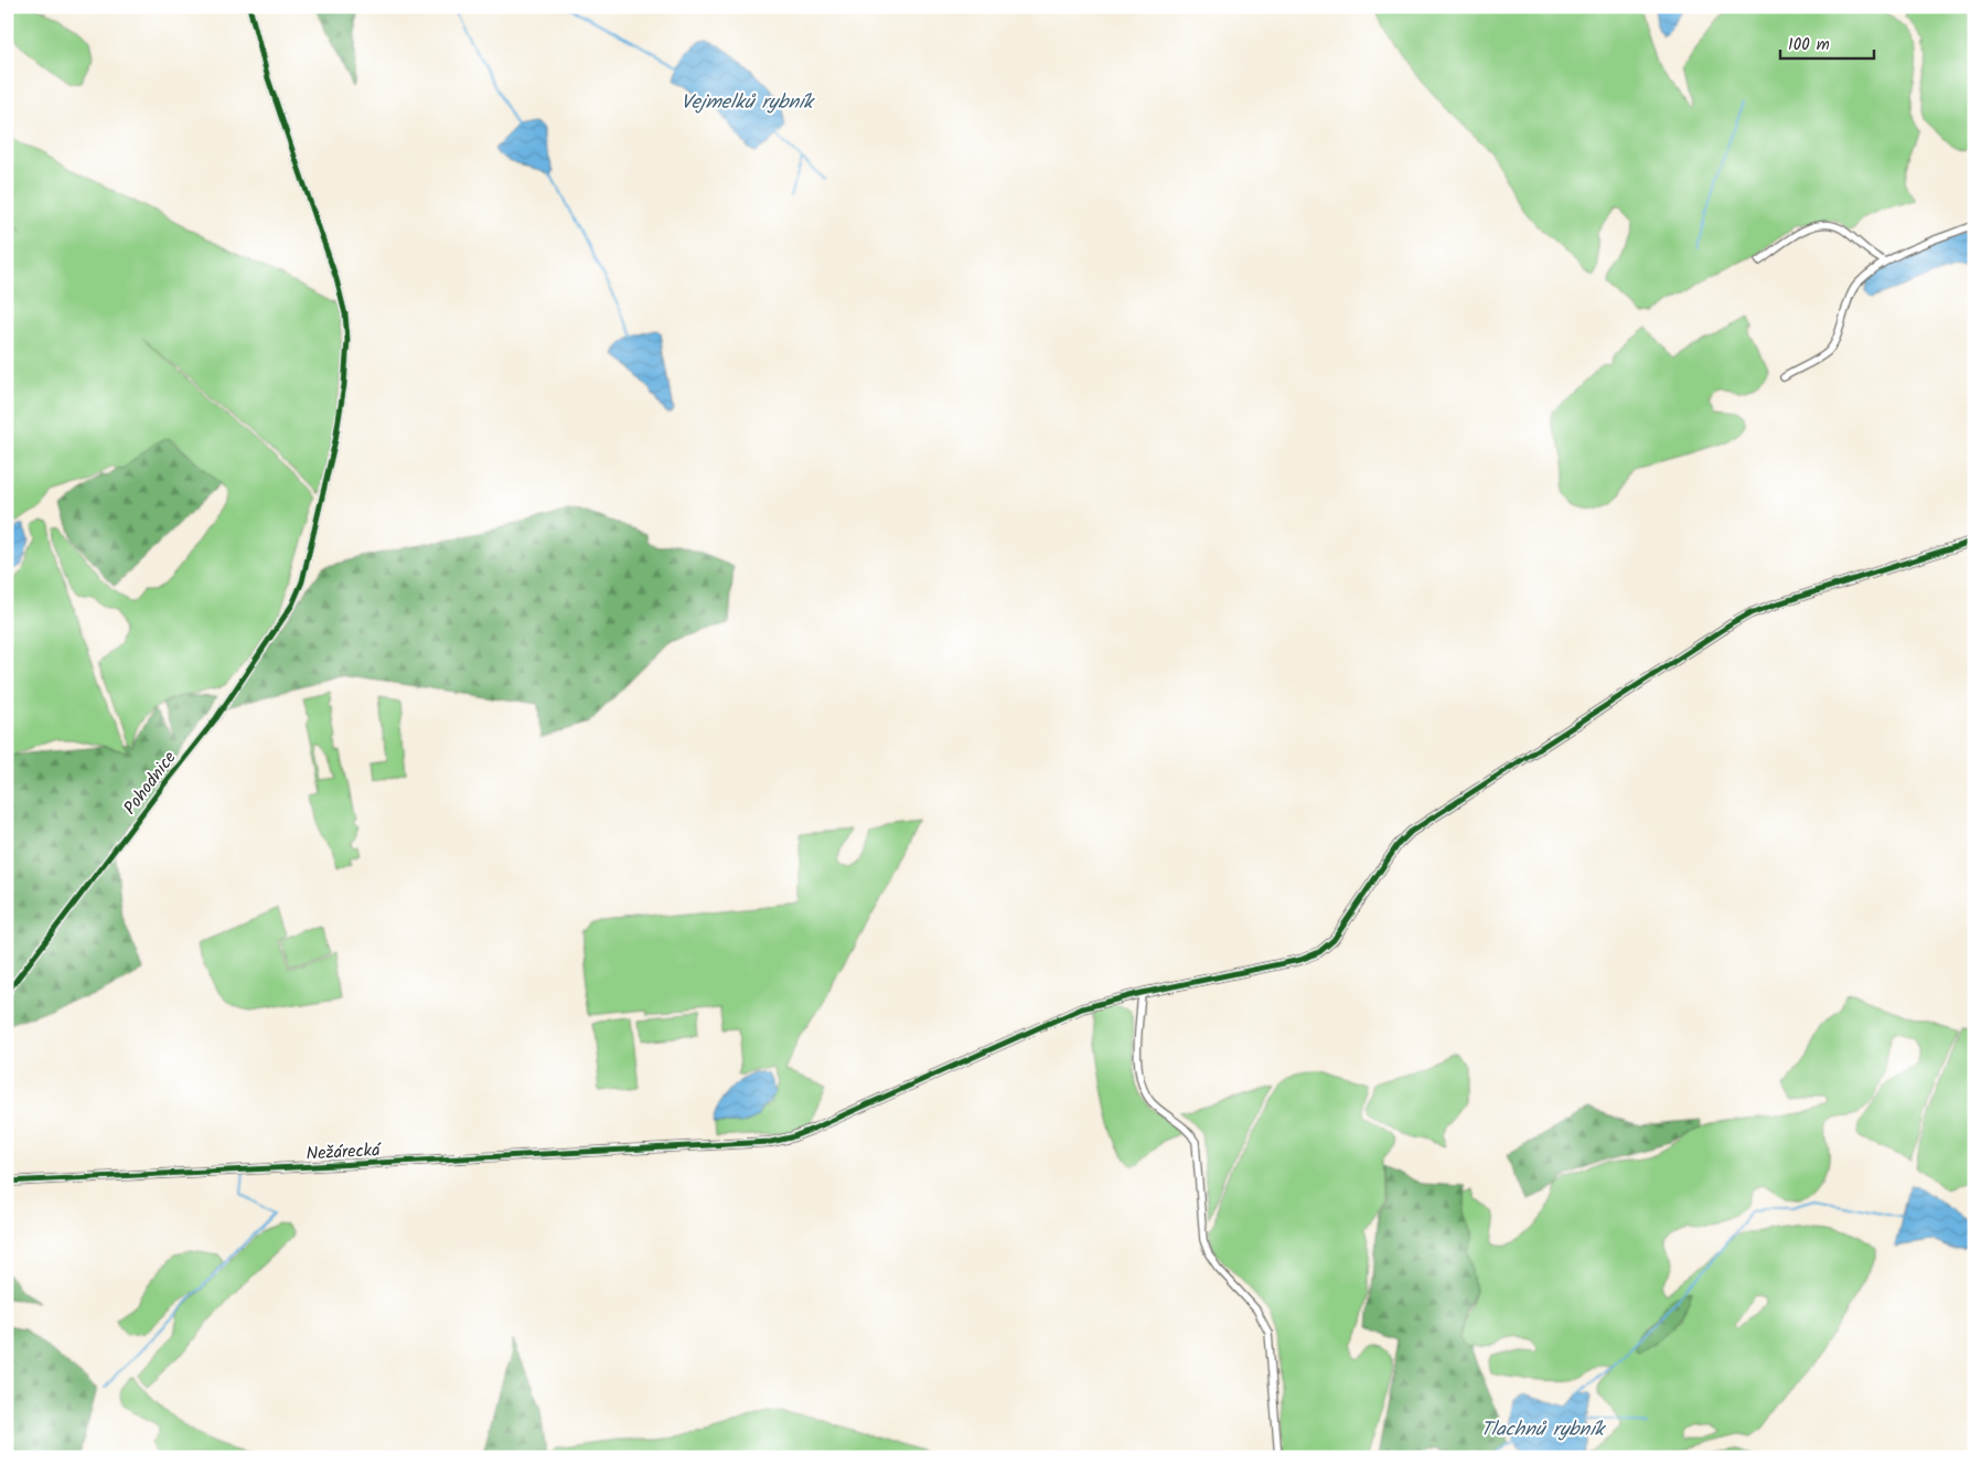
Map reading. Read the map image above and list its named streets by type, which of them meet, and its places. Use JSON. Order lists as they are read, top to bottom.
{
  "streets": {
    "street": ["Pohodnice", "Nežárecká"]
  },
  "water": ["Vejmelků rybník", "Tlachnů rybník"],
  "scale_bar": "100 m"
}
